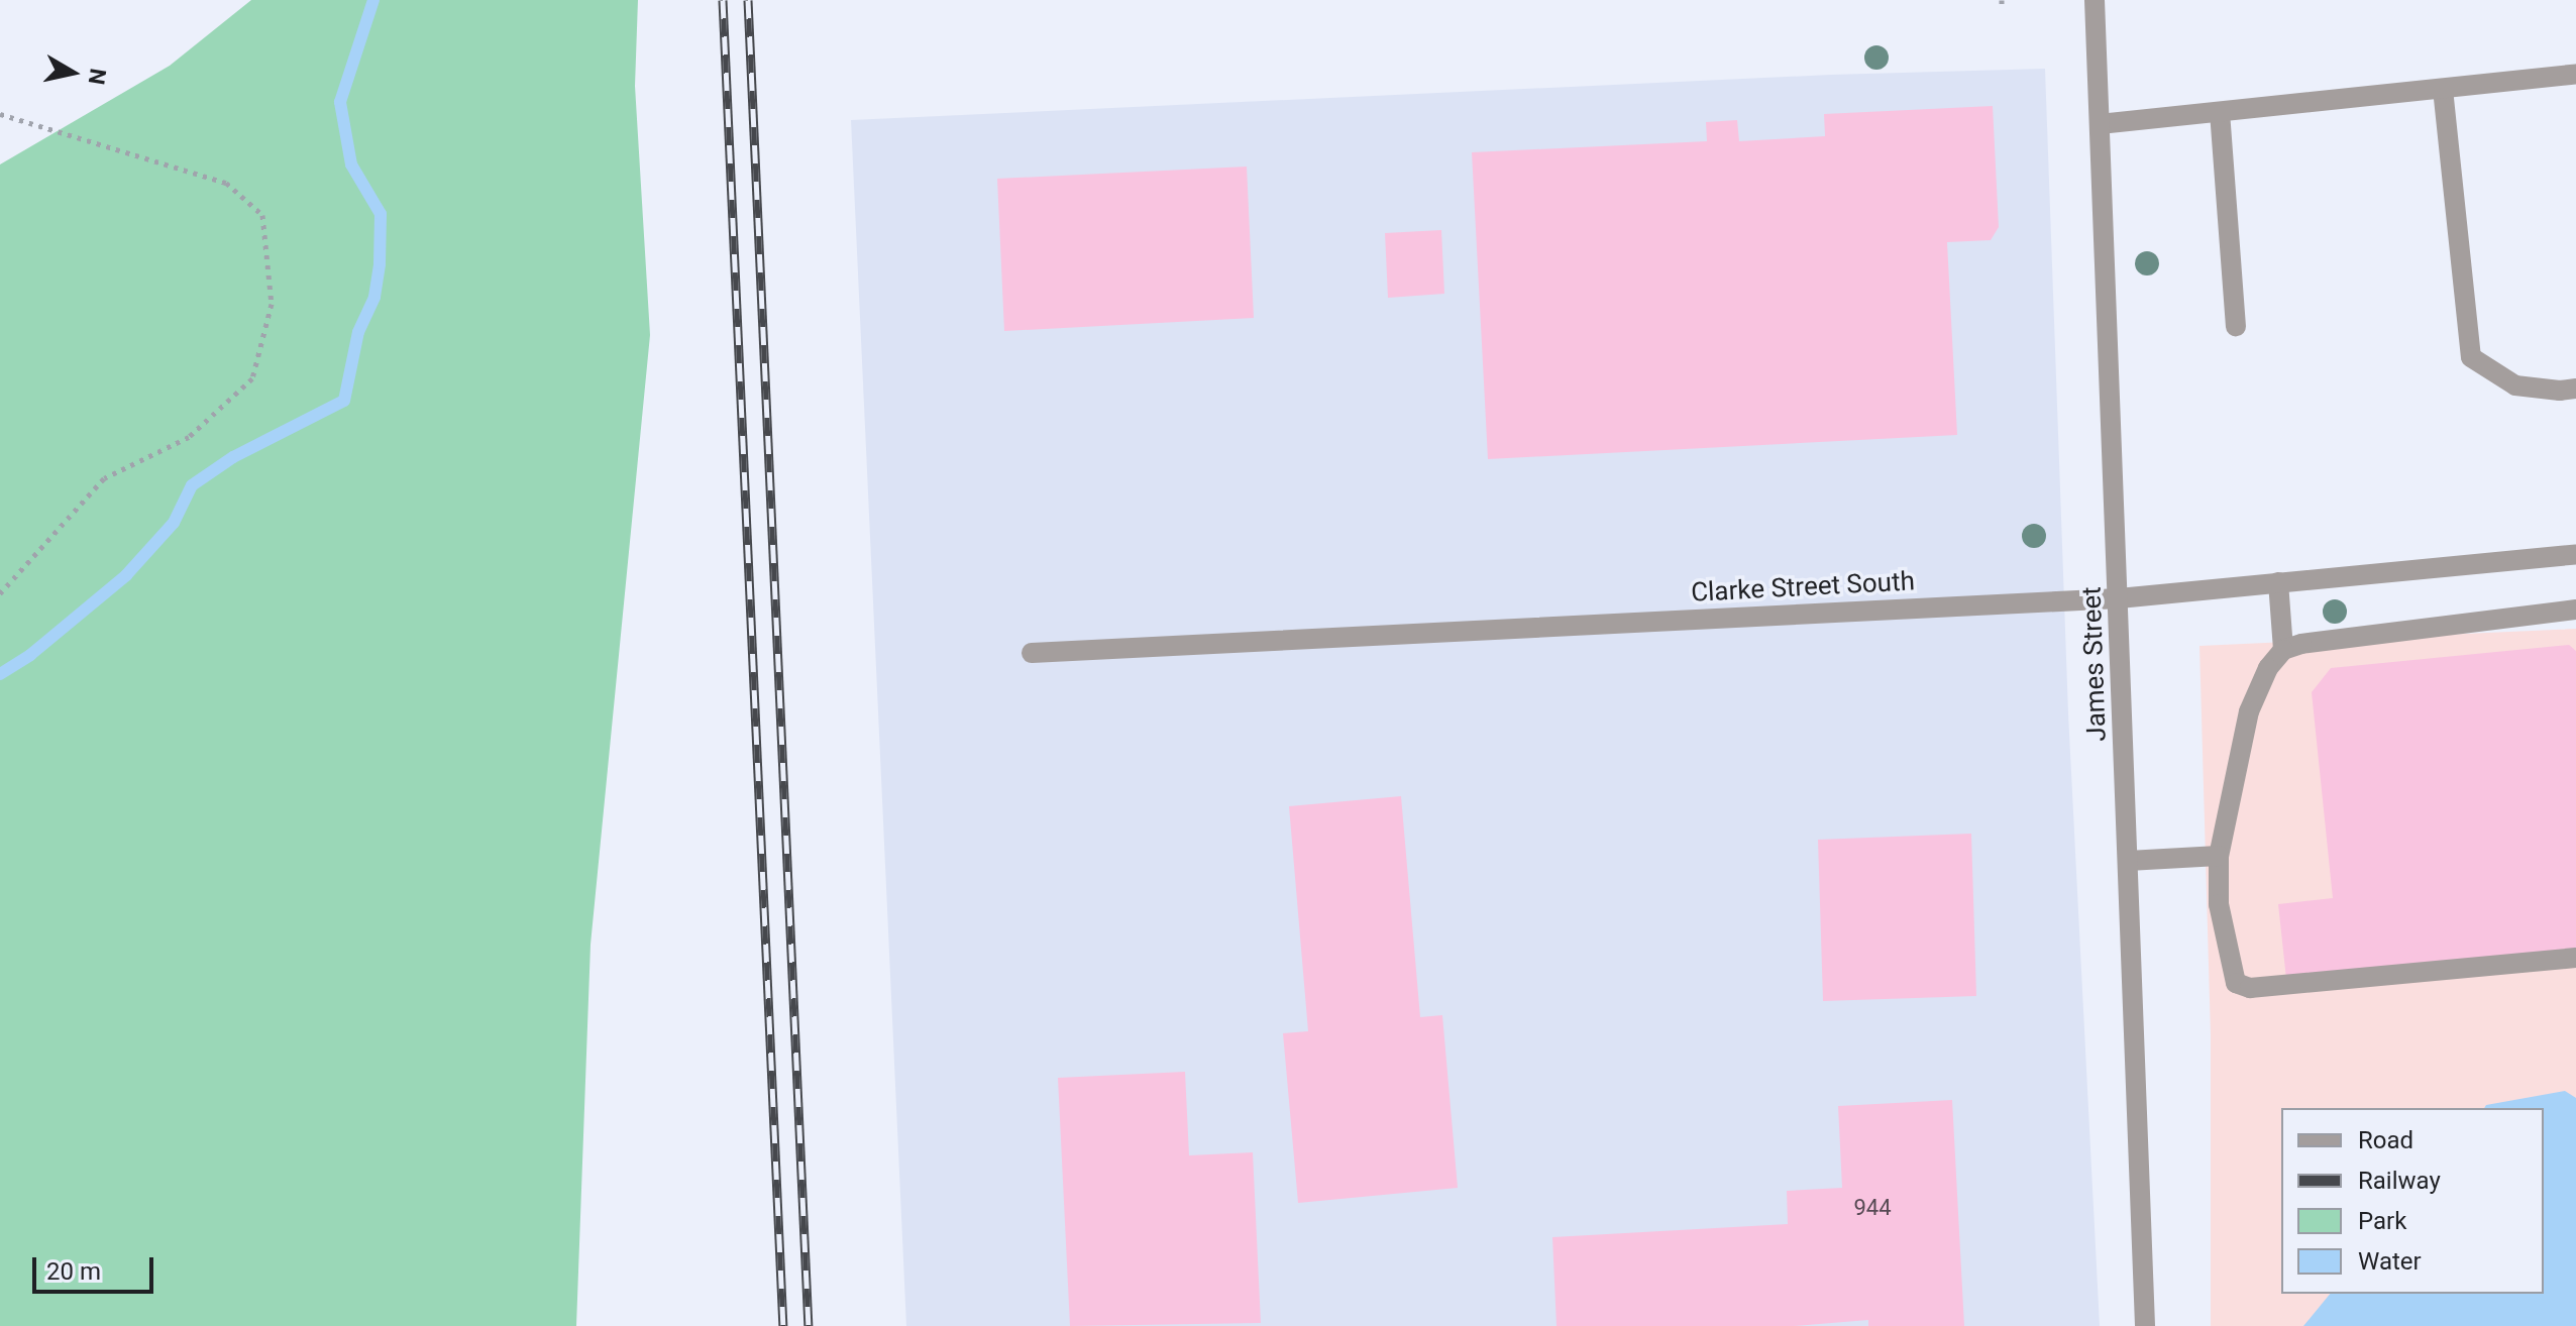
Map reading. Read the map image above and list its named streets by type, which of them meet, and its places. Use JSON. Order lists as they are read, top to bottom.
{
  "streets": {
    "street": ["Clarke Street South", "James Street"]
  },
  "crossings": [
    ["Clarke Street South", "James Street"]
  ],
  "house_numbers": ["944"],
  "legend": [
    "Road",
    "Railway",
    "Park",
    "Water"
  ],
  "scale_bar": "20 m",
  "north": "right"
}
